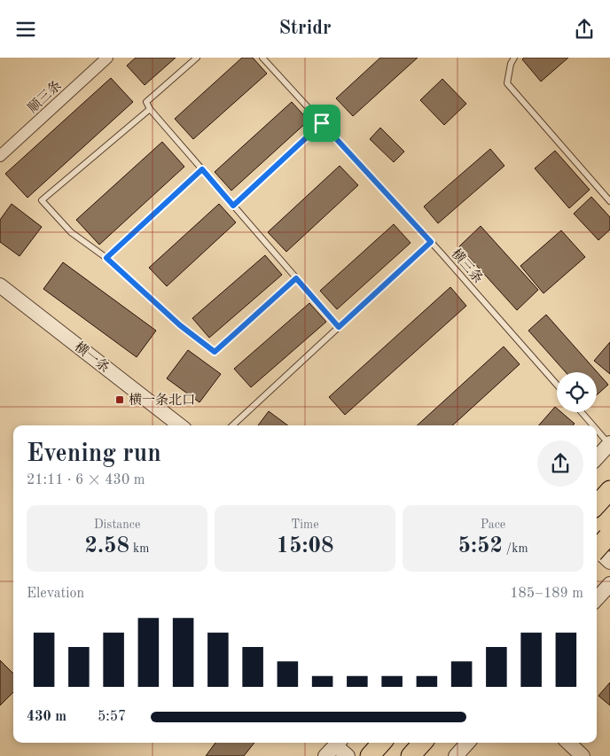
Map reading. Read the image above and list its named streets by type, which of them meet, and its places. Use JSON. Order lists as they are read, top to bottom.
{
  "streets": {
    "street": ["顺三条", "横一条"],
    "lane": ["横三条"]
  },
  "places": {
    "transit": ["横一条北口"]
  },
  "page": {
    "header": "Stridr",
    "heading": ["Evening run", "21:11 · 6 × 430 m"],
    "stats": [
      ["Distance", "2.58 km"],
      ["Time", "15:08"],
      ["Pace", "5:52 /km"]
    ],
    "chart": ["Elevation", "185–189 m"],
    "list": [
      {
        "name": "430 m",
        "note": "5:57"
      }
    ]
  }
}
